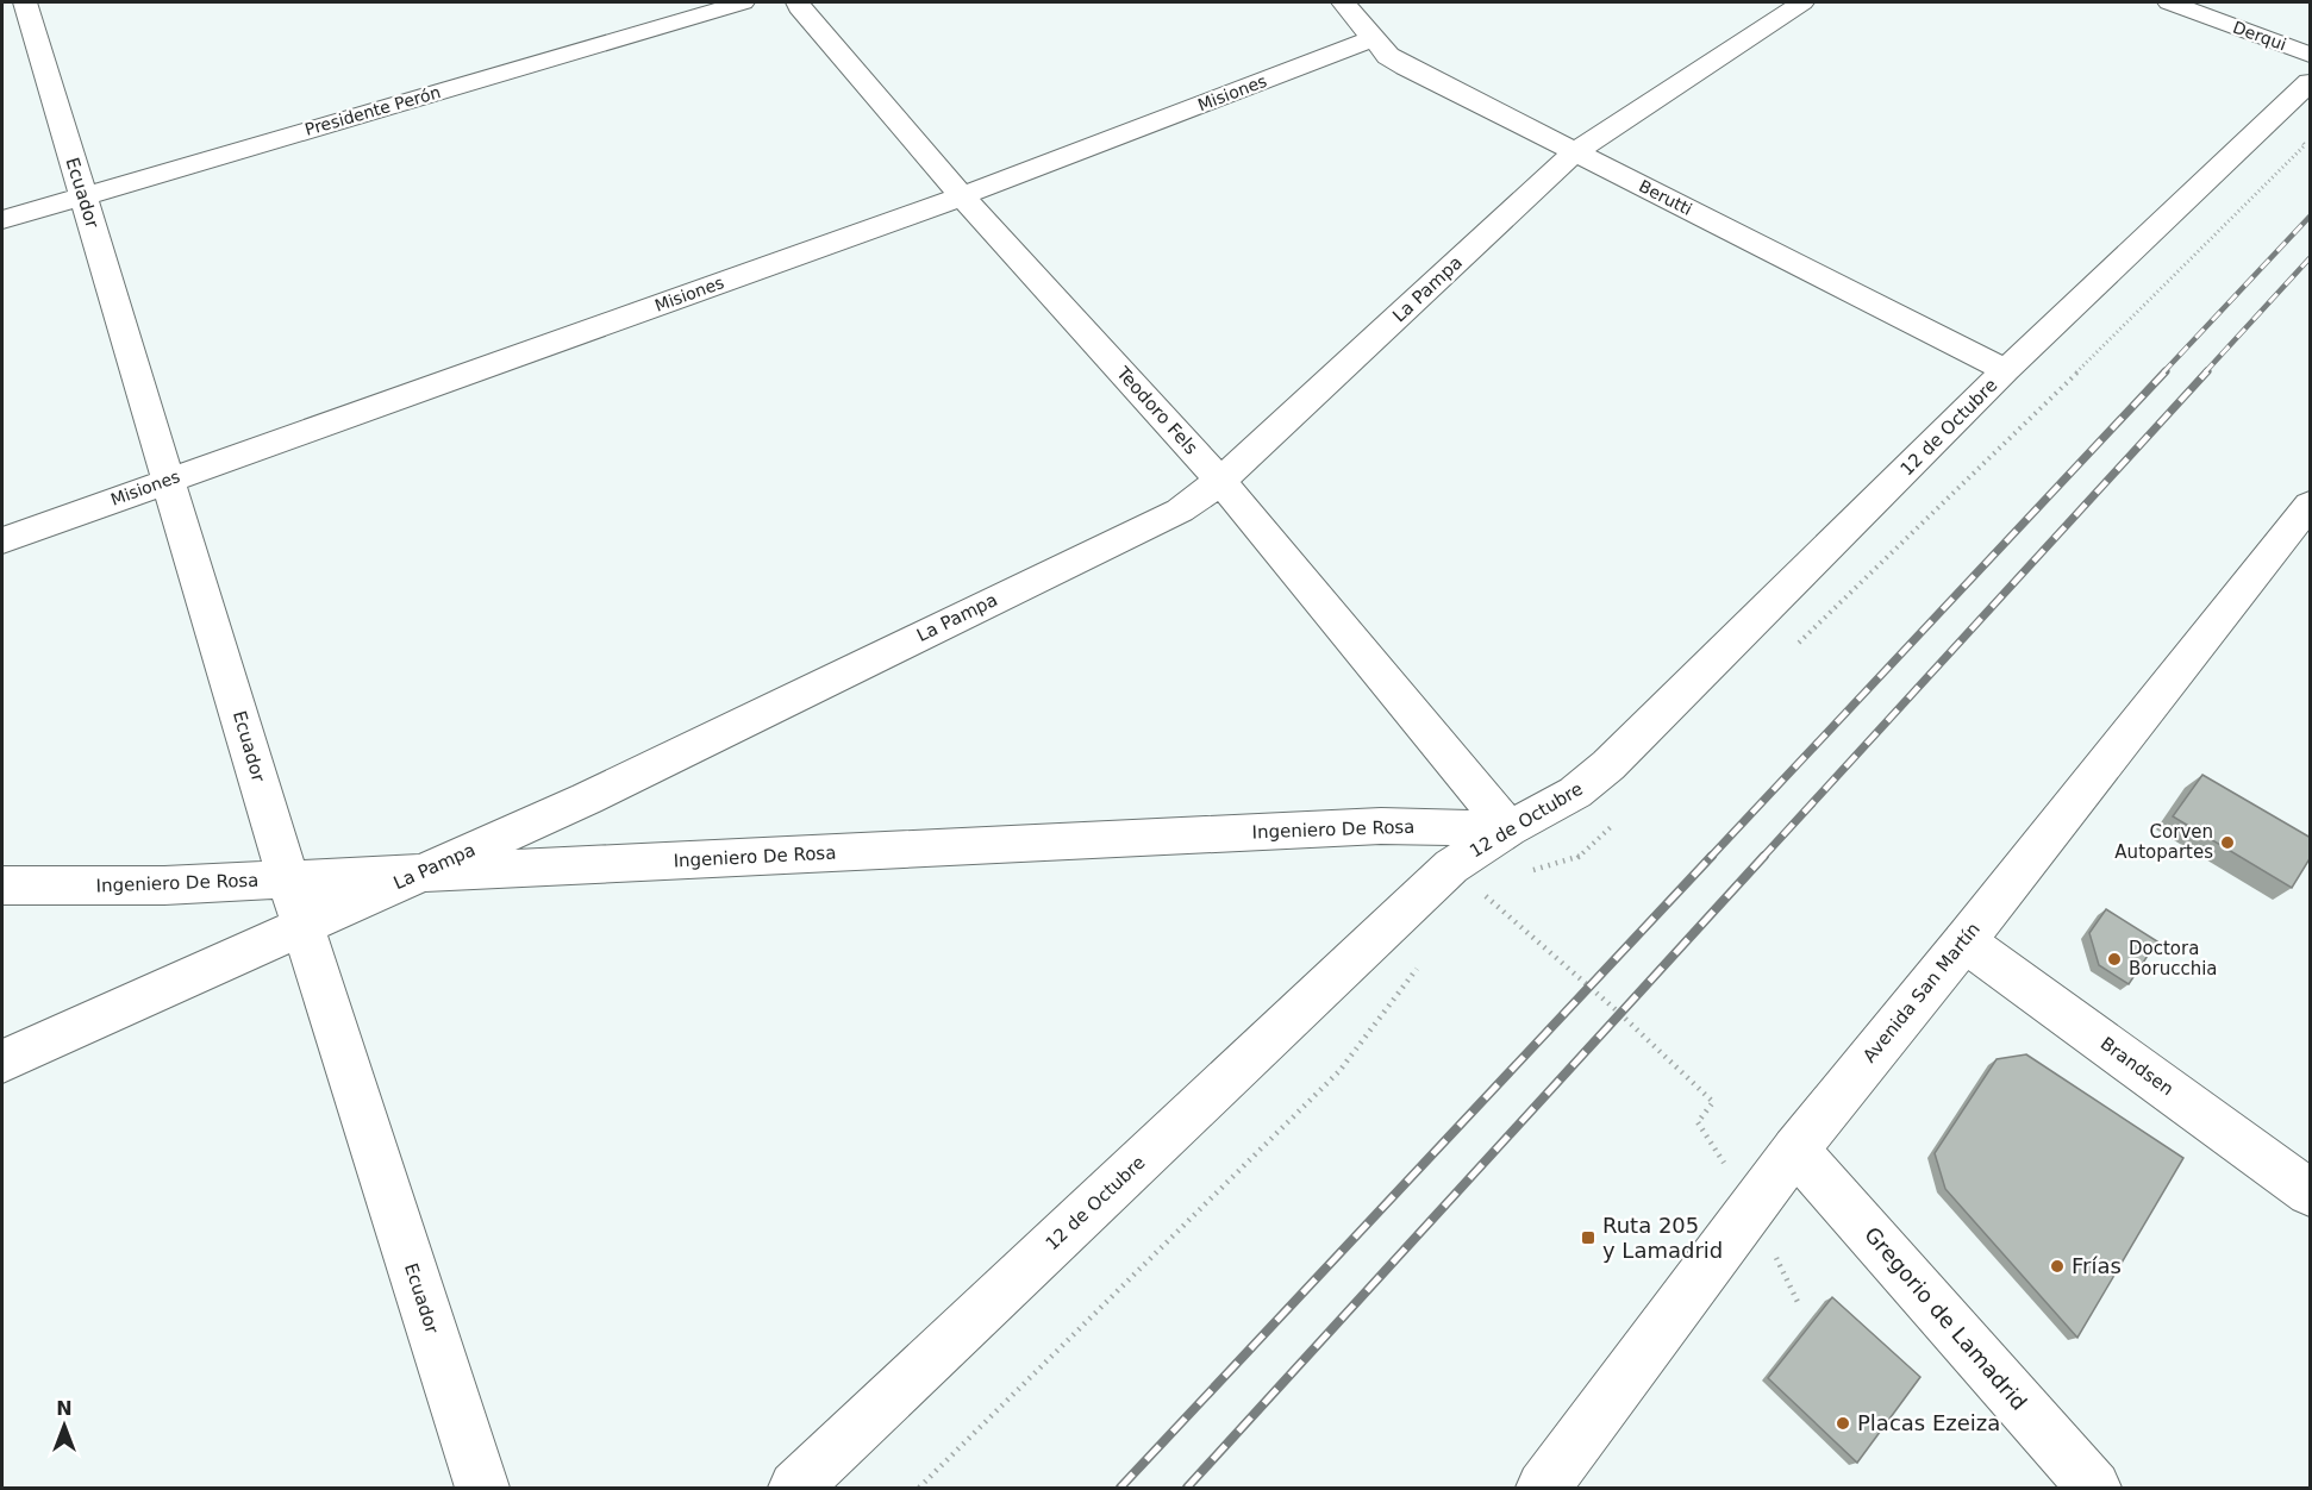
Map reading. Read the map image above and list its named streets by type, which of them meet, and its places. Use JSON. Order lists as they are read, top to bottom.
{
  "streets": {
    "street": [
      "Derqui",
      "Misiones",
      "Presidente Perón",
      "Ecuador",
      "Berutti",
      "La Pampa",
      "Teodoro Fels",
      "12 de Octubre",
      "Ingeniero De Rosa",
      "Avenida San Martín",
      "Brandsen",
      "Gregorio de Lamadrid"
    ]
  },
  "crossings": [
    ["Misiones", "Ecuador"],
    ["Misiones", "Berutti"],
    ["Misiones", "Teodoro Fels"],
    ["Presidente Perón", "Ecuador"],
    ["Ecuador", "La Pampa"],
    ["Ecuador", "Ingeniero De Rosa"],
    ["Berutti", "La Pampa"],
    ["Berutti", "12 de Octubre"],
    ["La Pampa", "Teodoro Fels"],
    ["La Pampa", "Ingeniero De Rosa"],
    ["Teodoro Fels", "12 de Octubre"],
    ["Teodoro Fels", "Ingeniero De Rosa"],
    ["12 de Octubre", "Ingeniero De Rosa"],
    ["Avenida San Martín", "Brandsen"],
    ["Avenida San Martín", "Gregorio de Lamadrid"]
  ],
  "places": {
    "other": [
      "Corven Autopartes",
      "Doctora Borucchia",
      "Frías",
      "Placas Ezeiza"
    ],
    "transit": ["Ruta 205 y Lamadrid"]
  },
  "north": "top"
}
